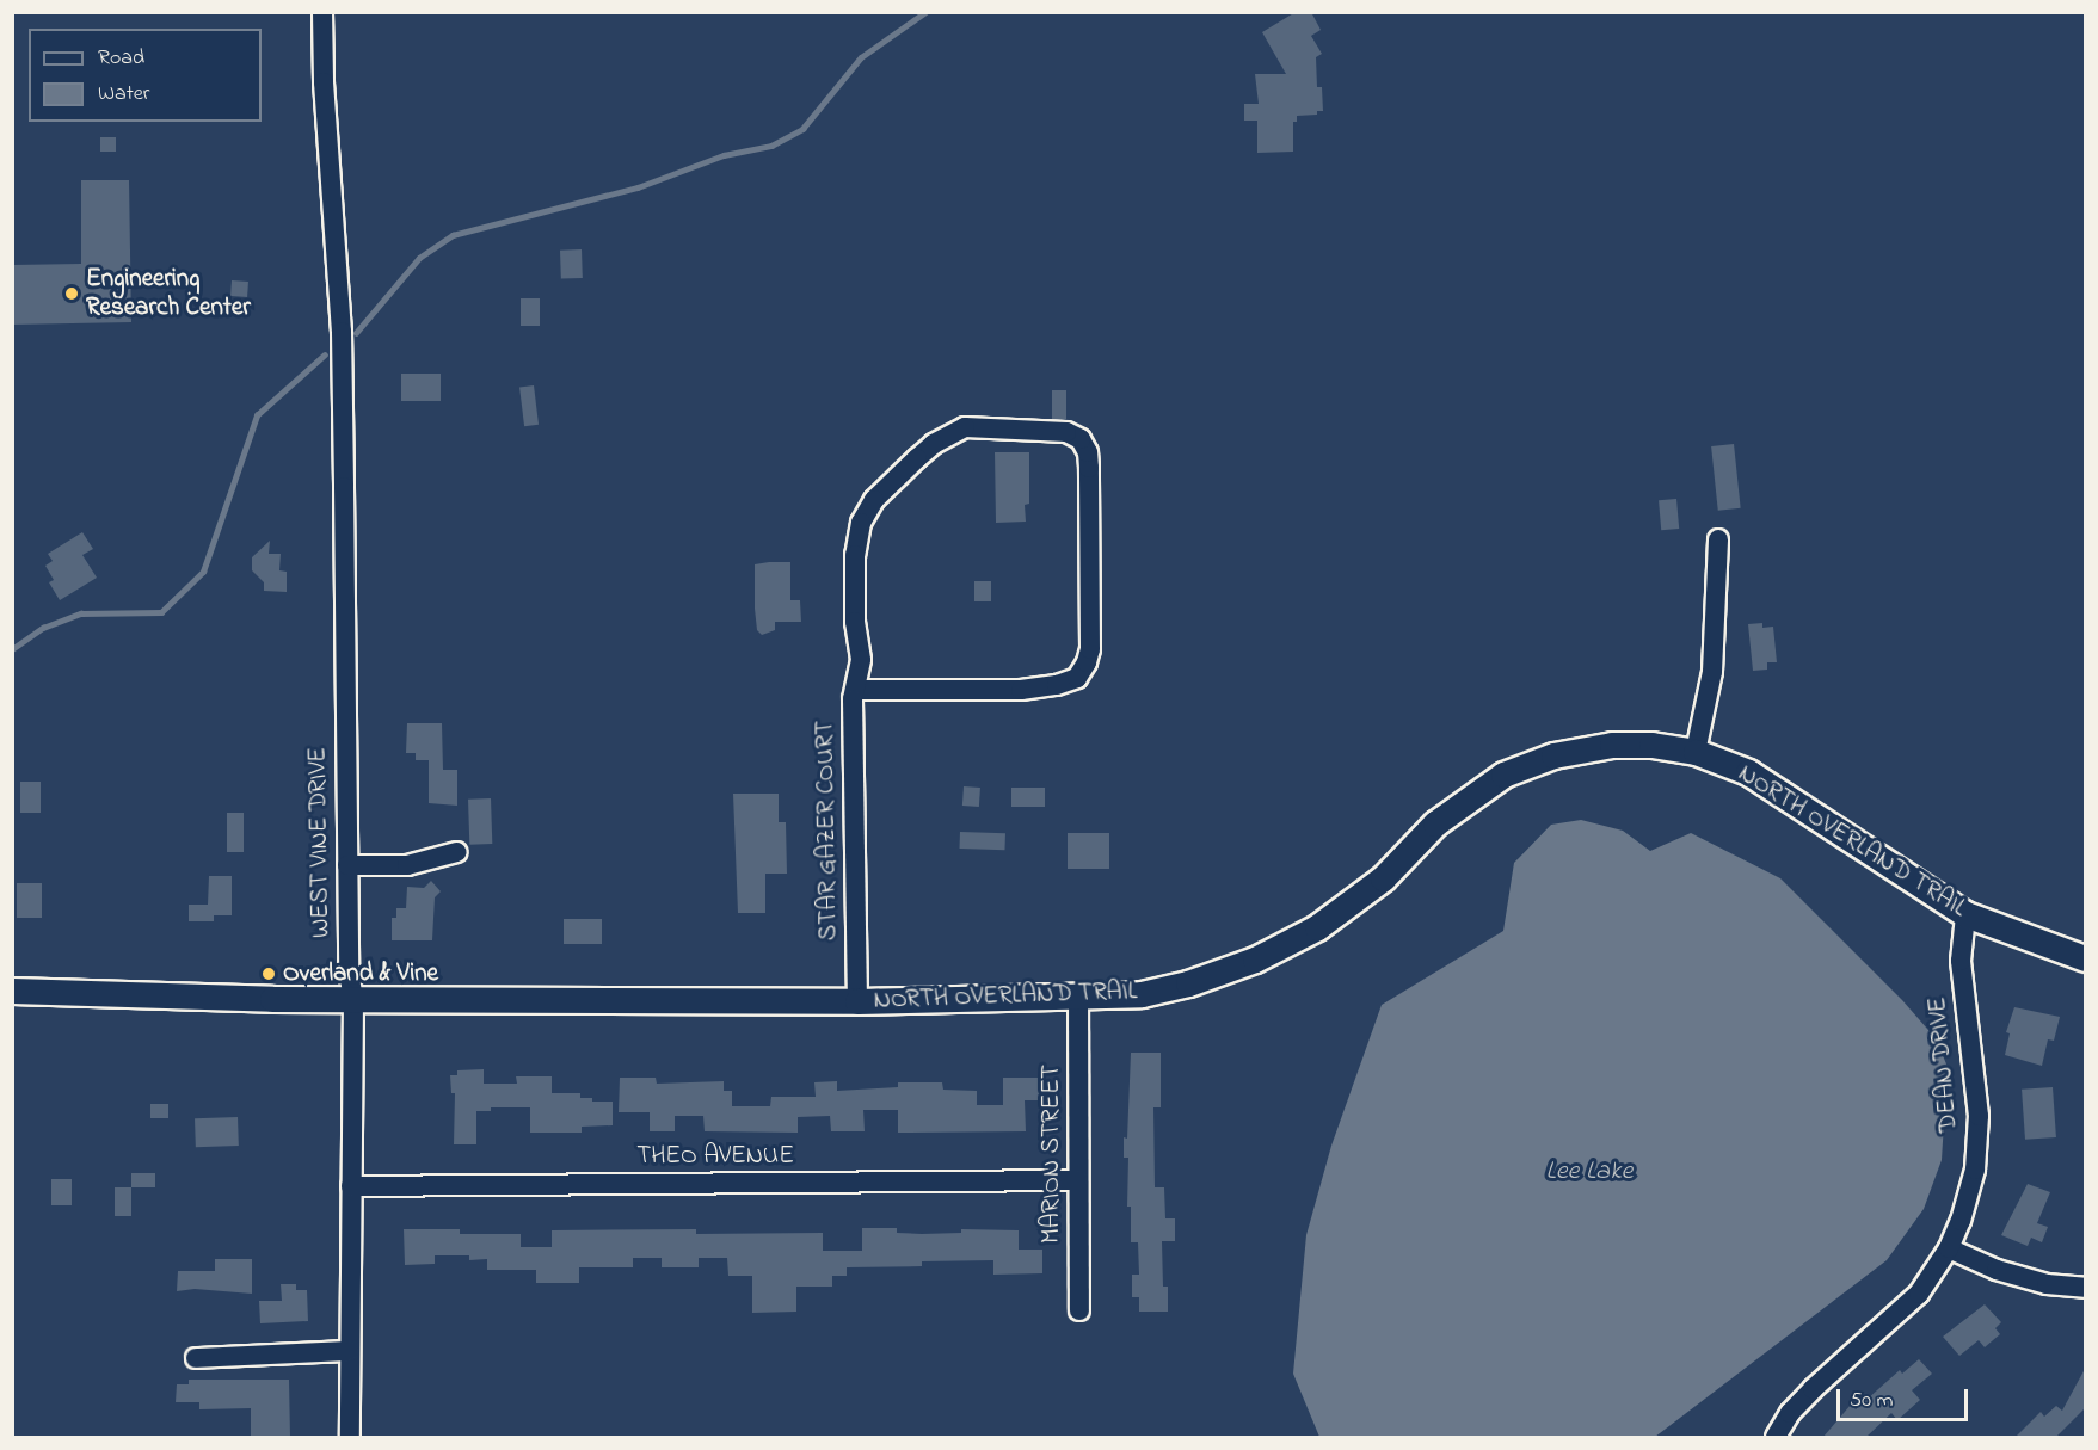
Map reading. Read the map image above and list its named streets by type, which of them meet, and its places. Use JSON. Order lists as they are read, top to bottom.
{
  "streets": {
    "main road": ["NORTH OVERLAND TRAIL"],
    "street": [
      "STAR GAZER COURT",
      "WEST VINE DRIVE",
      "DEAN DRIVE",
      "MARION STREET",
      "THEO AVENUE"
    ]
  },
  "crossings": [
    ["STAR GAZER COURT", "NORTH OVERLAND TRAIL"],
    ["NORTH OVERLAND TRAIL", "WEST VINE DRIVE"],
    ["NORTH OVERLAND TRAIL", "DEAN DRIVE"],
    ["NORTH OVERLAND TRAIL", "MARION STREET"],
    ["WEST VINE DRIVE", "THEO AVENUE"],
    ["MARION STREET", "THEO AVENUE"]
  ],
  "water": ["Lee Lake"],
  "places": ["Engineering Research Center", "Overland & Vine"],
  "legend": ["Road", "Water"],
  "scale_bar": "50 m"
}
